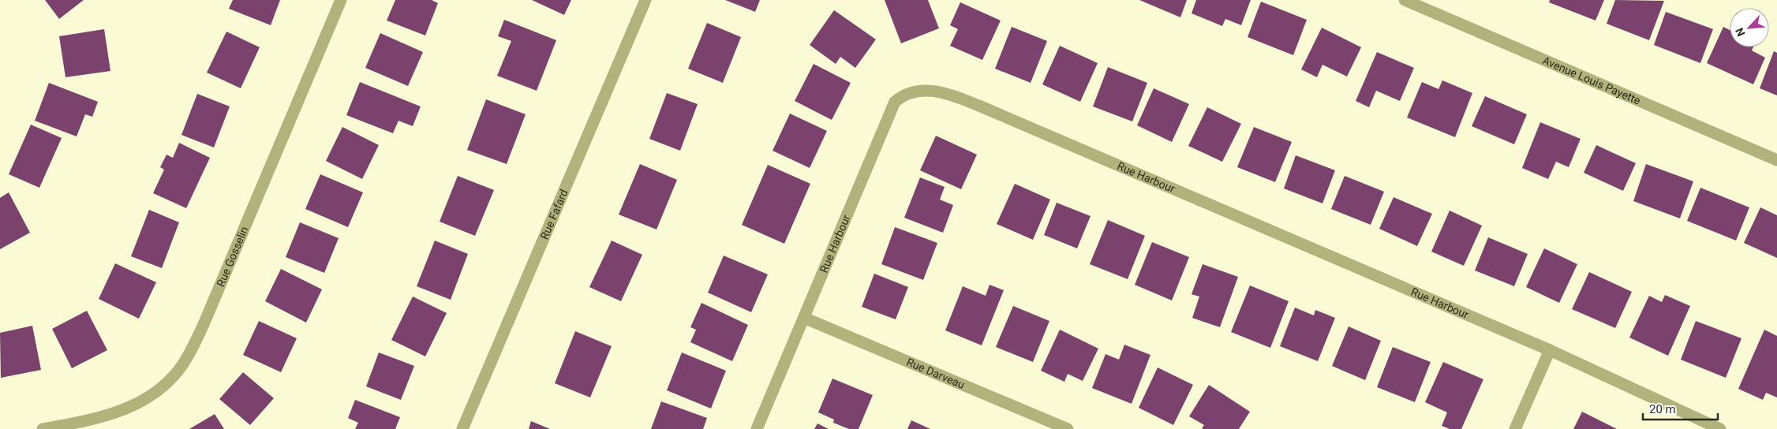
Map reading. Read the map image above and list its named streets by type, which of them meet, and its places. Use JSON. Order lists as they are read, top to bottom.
{
  "streets": {
    "street": [
      "Avenue Louis Payette",
      "Rue Harbour",
      "Rue Fafard",
      "Rue Gosselin",
      "Rue Darveau"
    ]
  },
  "crossings": [
    ["Rue Harbour", "Rue Darveau"]
  ],
  "scale_bar": "20 m",
  "north": "bottom left"
}
